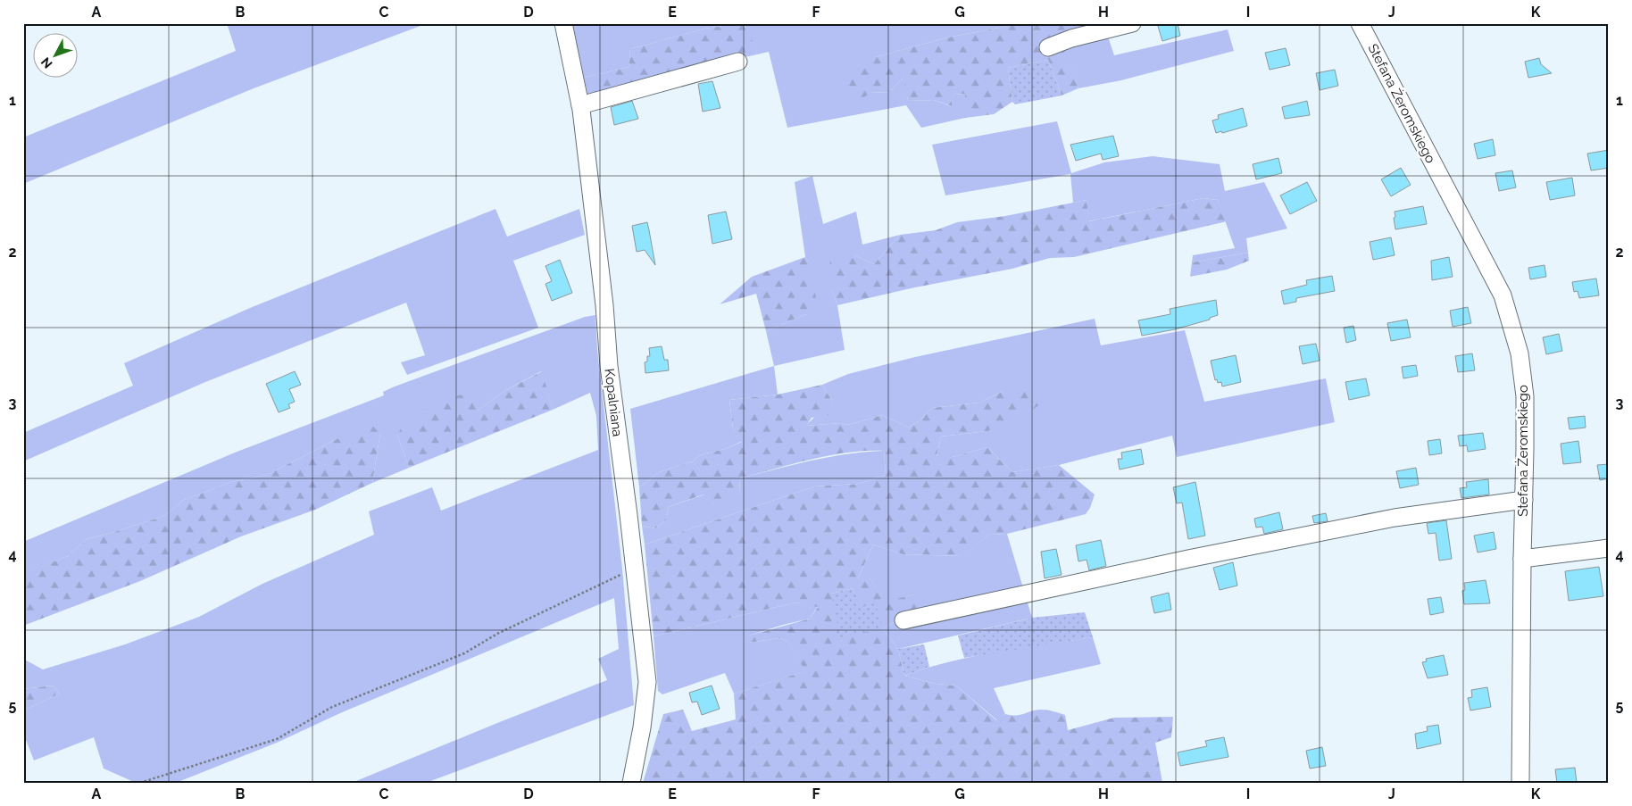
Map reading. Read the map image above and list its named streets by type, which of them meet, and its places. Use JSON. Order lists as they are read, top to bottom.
{
  "streets": {
    "street": ["Stefana Żeromskiego", "Kopalniana"]
  },
  "north": "bottom left",
  "grid": {
    "columns": [
      "A",
      "B",
      "C",
      "D",
      "E",
      "F",
      "G",
      "H",
      "I",
      "J",
      "K"
    ],
    "rows": [
      "1",
      "2",
      "3",
      "4",
      "5"
    ]
  }
}
